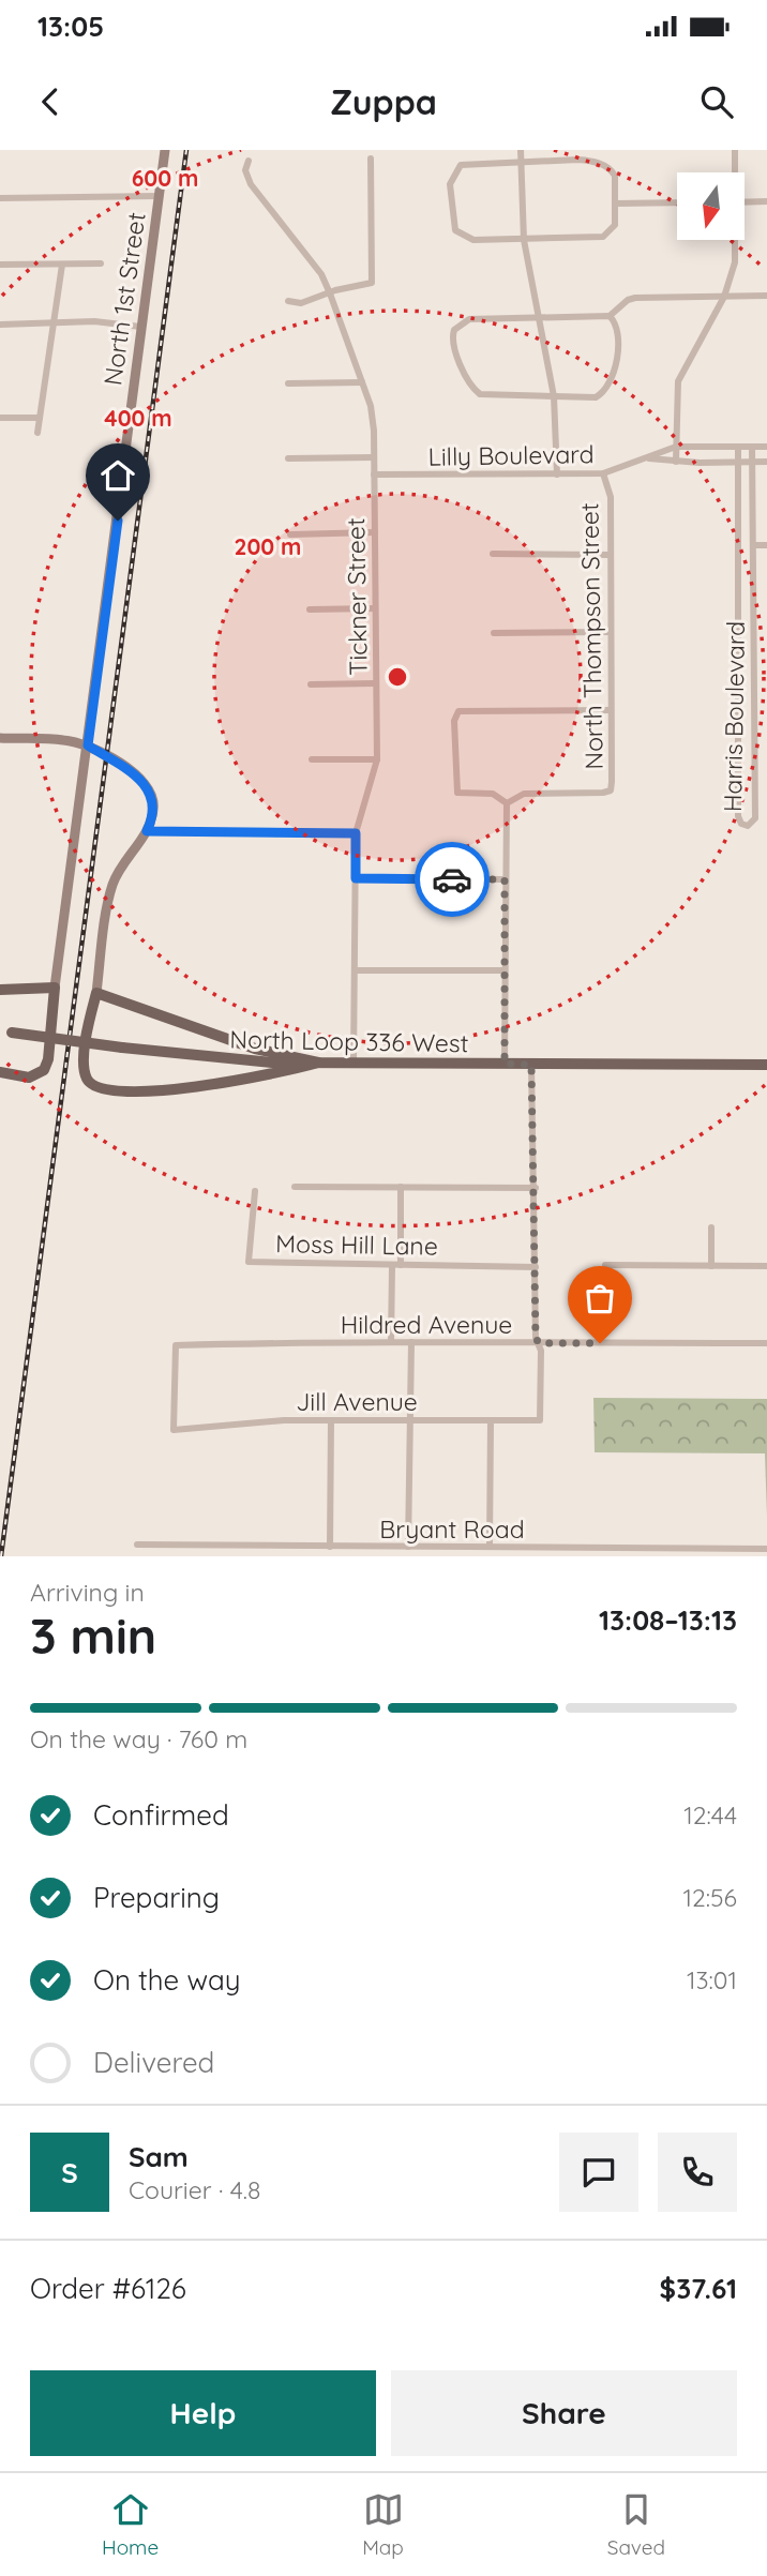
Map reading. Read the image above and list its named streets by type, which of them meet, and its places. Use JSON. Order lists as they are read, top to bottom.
{
  "streets": {
    "main road": ["North Loop 336 West"],
    "street": [
      "North 1st Street",
      "Lilly Boulevard",
      "Tickner Street",
      "North Thompson Street",
      "Harris Boulevard",
      "Moss Hill Lane",
      "Hildred Avenue",
      "Jill Avenue",
      "Bryant Road"
    ]
  },
  "crossings": [
    ["Lilly Boulevard", "Tickner Street"],
    ["Lilly Boulevard", "North Thompson Street"],
    ["Lilly Boulevard", "Harris Boulevard"],
    ["Tickner Street", "North Loop 336 West"],
    ["Hildred Avenue", "Jill Avenue"]
  ],
  "north": "bottom",
  "page": {
    "status": "13:05",
    "header": "Zuppa",
    "heading": ["3 min", "Arriving in", "13:08–13:13"],
    "panel": [
      "Sam",
      "Courier · 4.8",
      "Order #6126",
      "$37.61"
    ],
    "bar": "On the way · 760 m",
    "list": [
      ["Confirmed", "12:44"],
      ["Preparing", "12:56"],
      ["On the way", "13:01"],
      "Delivered"
    ],
    "round": "S",
    "buttons": ["Help", "Share"],
    "tabs": ["Home", "Map", "Saved"]
  },
  "rings": ["600 m", "400 m", "200 m"]
}
